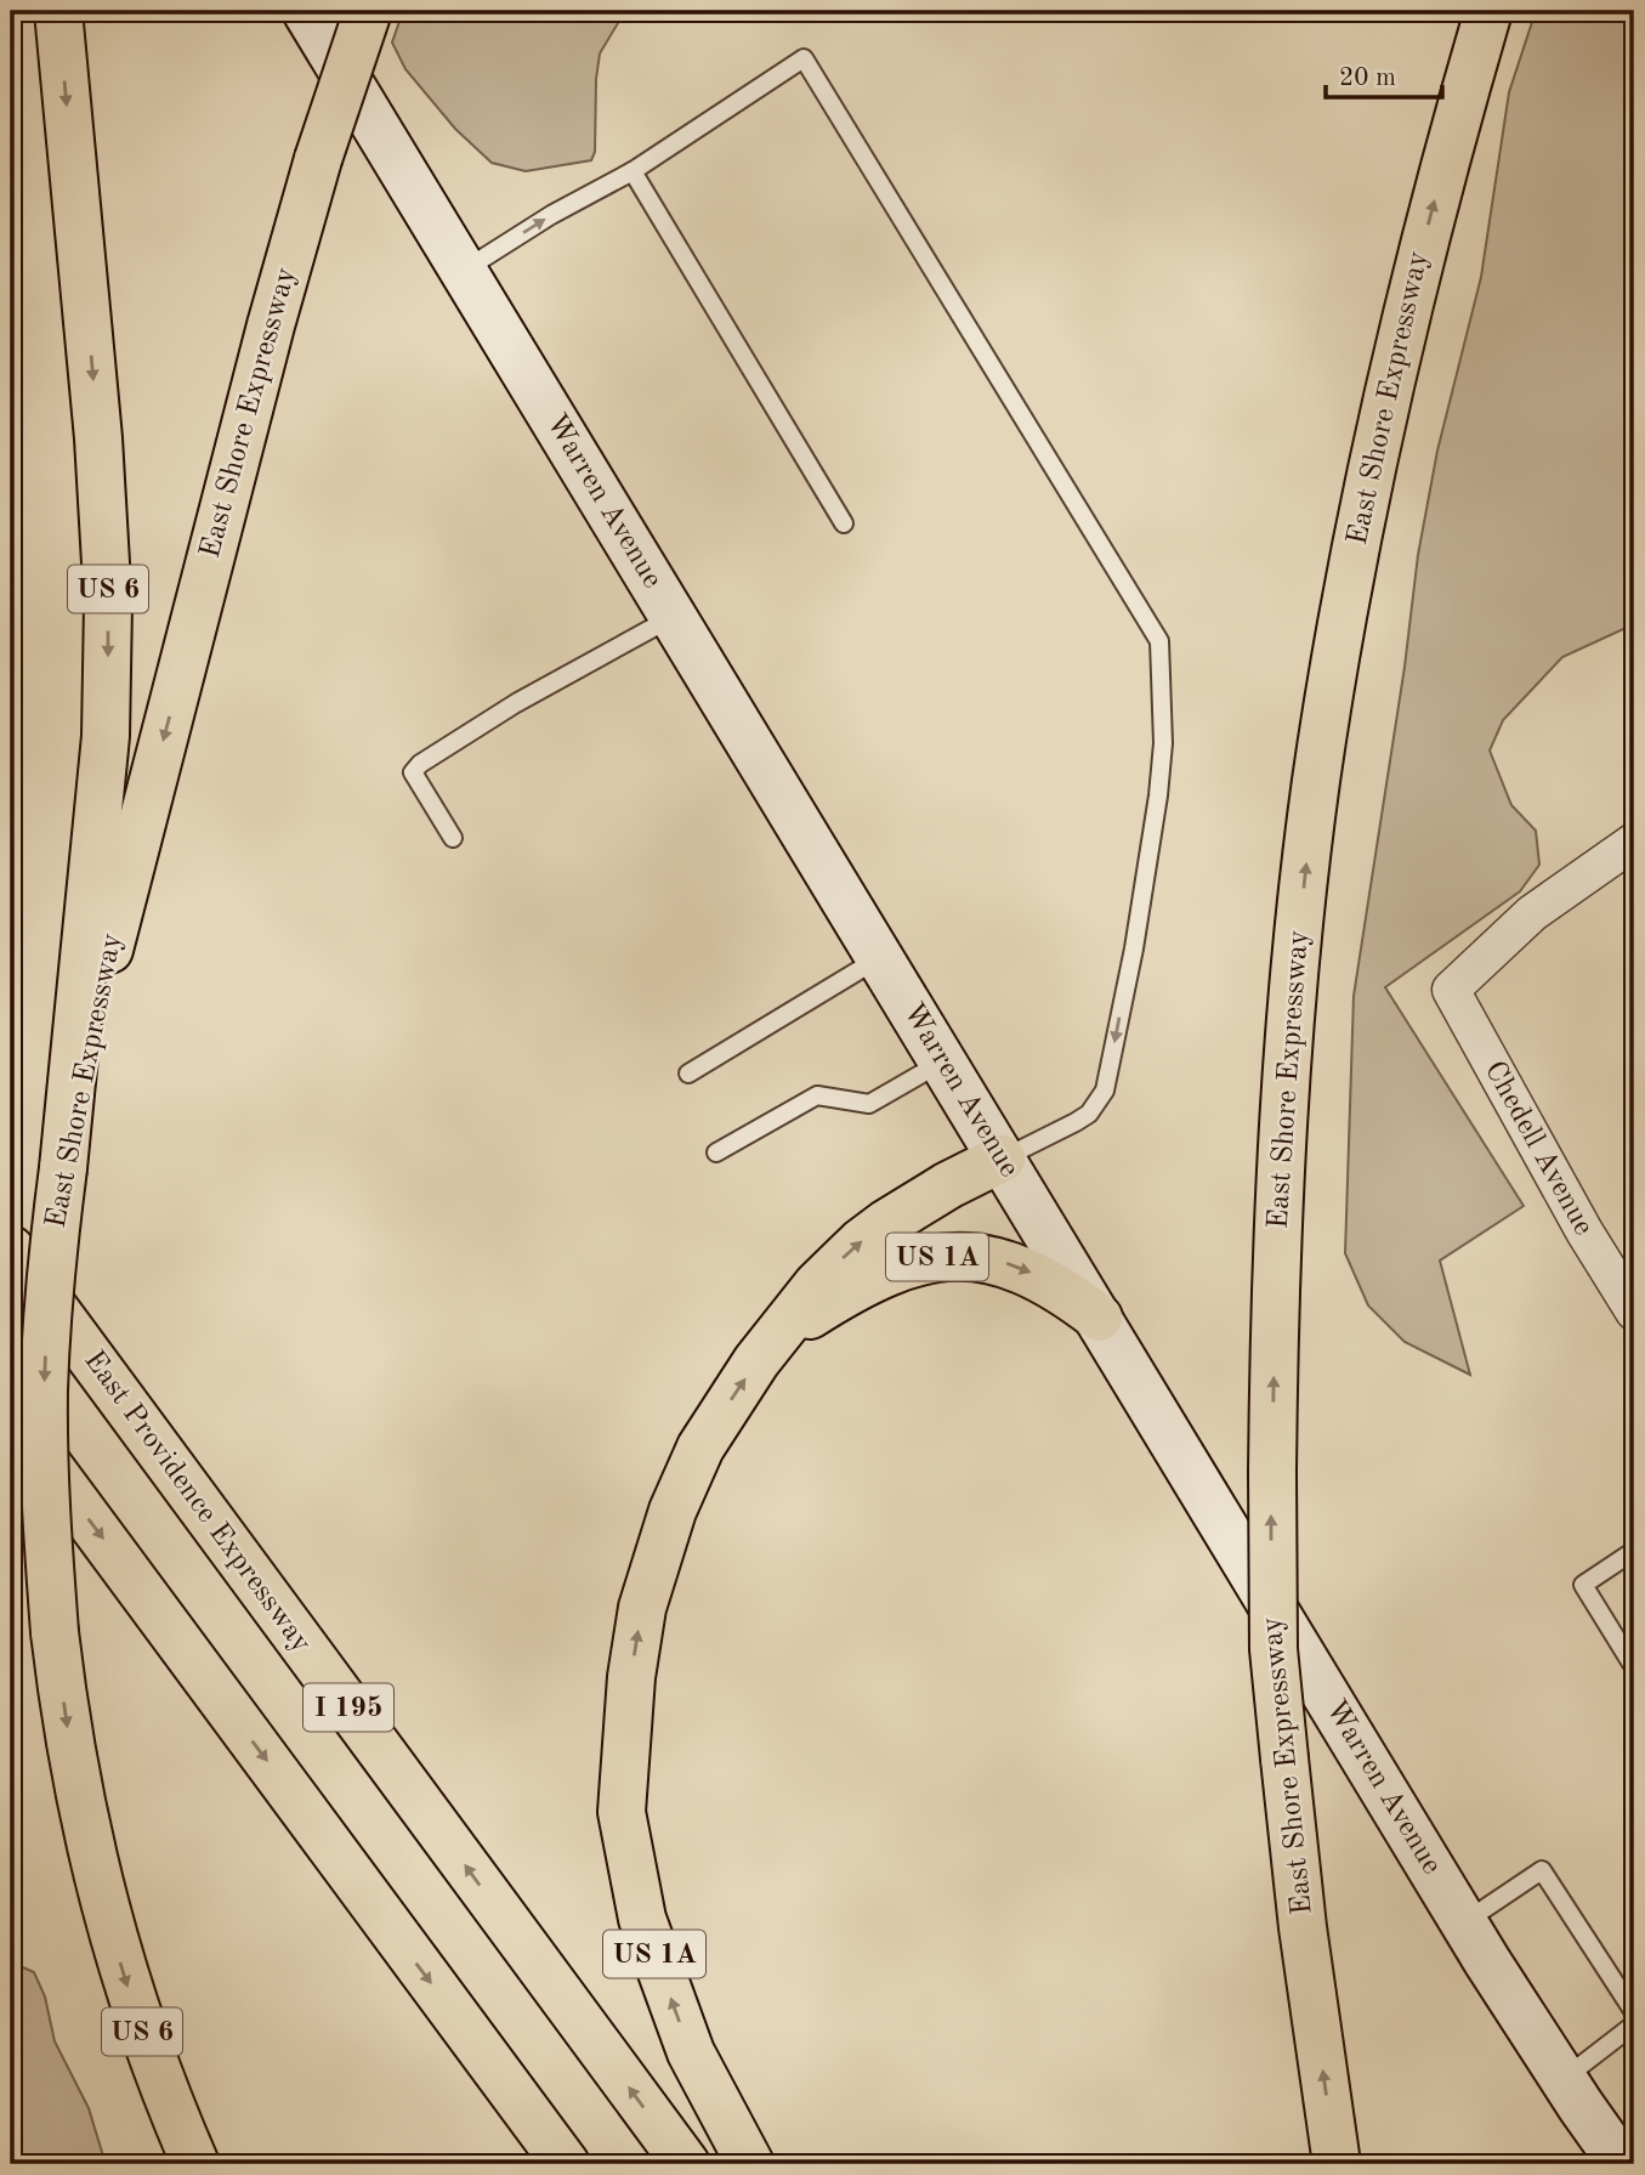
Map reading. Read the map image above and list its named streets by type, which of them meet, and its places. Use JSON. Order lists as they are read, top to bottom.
{
  "streets": {
    "highway": [
      "East Shore Expressway",
      "US 6",
      "US 1A",
      "East Providence Expressway",
      "I 195"
    ],
    "main road": ["Warren Avenue"],
    "street": ["Chedell Avenue"]
  },
  "crossings": [
    ["East Shore Expressway", "US 6"],
    ["Warren Avenue", "US 1A"]
  ],
  "scale_bar": "20 m"
}
